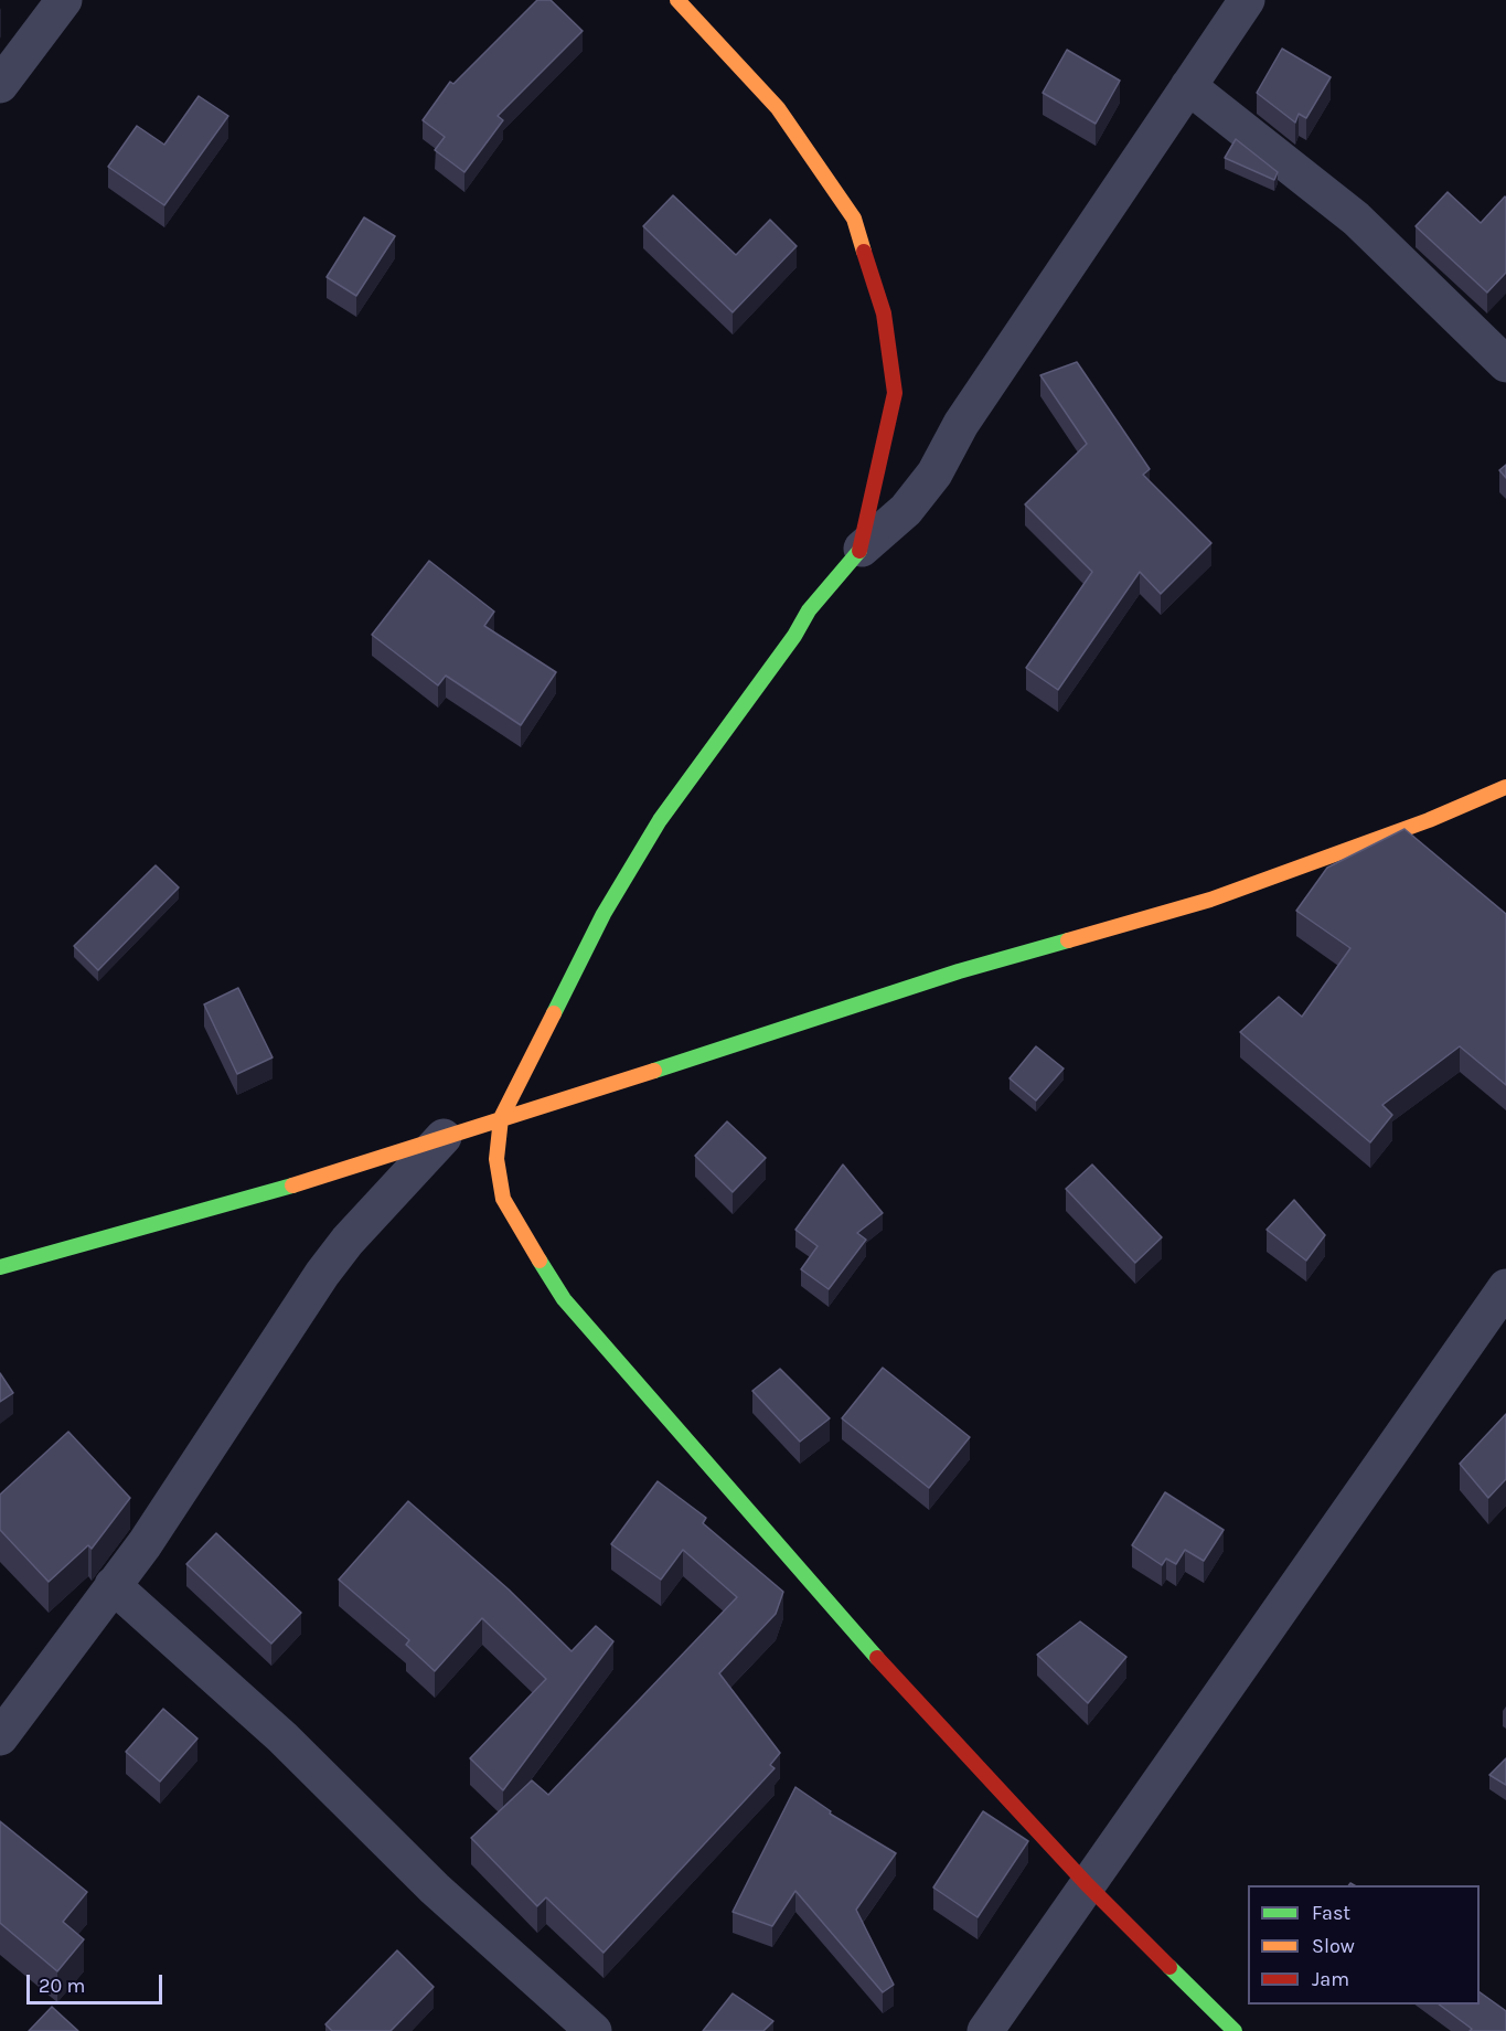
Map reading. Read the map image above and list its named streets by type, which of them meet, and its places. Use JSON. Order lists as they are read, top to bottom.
{
  "legend": ["Fast", "Slow", "Jam"],
  "scale_bar": "20 m"
}
